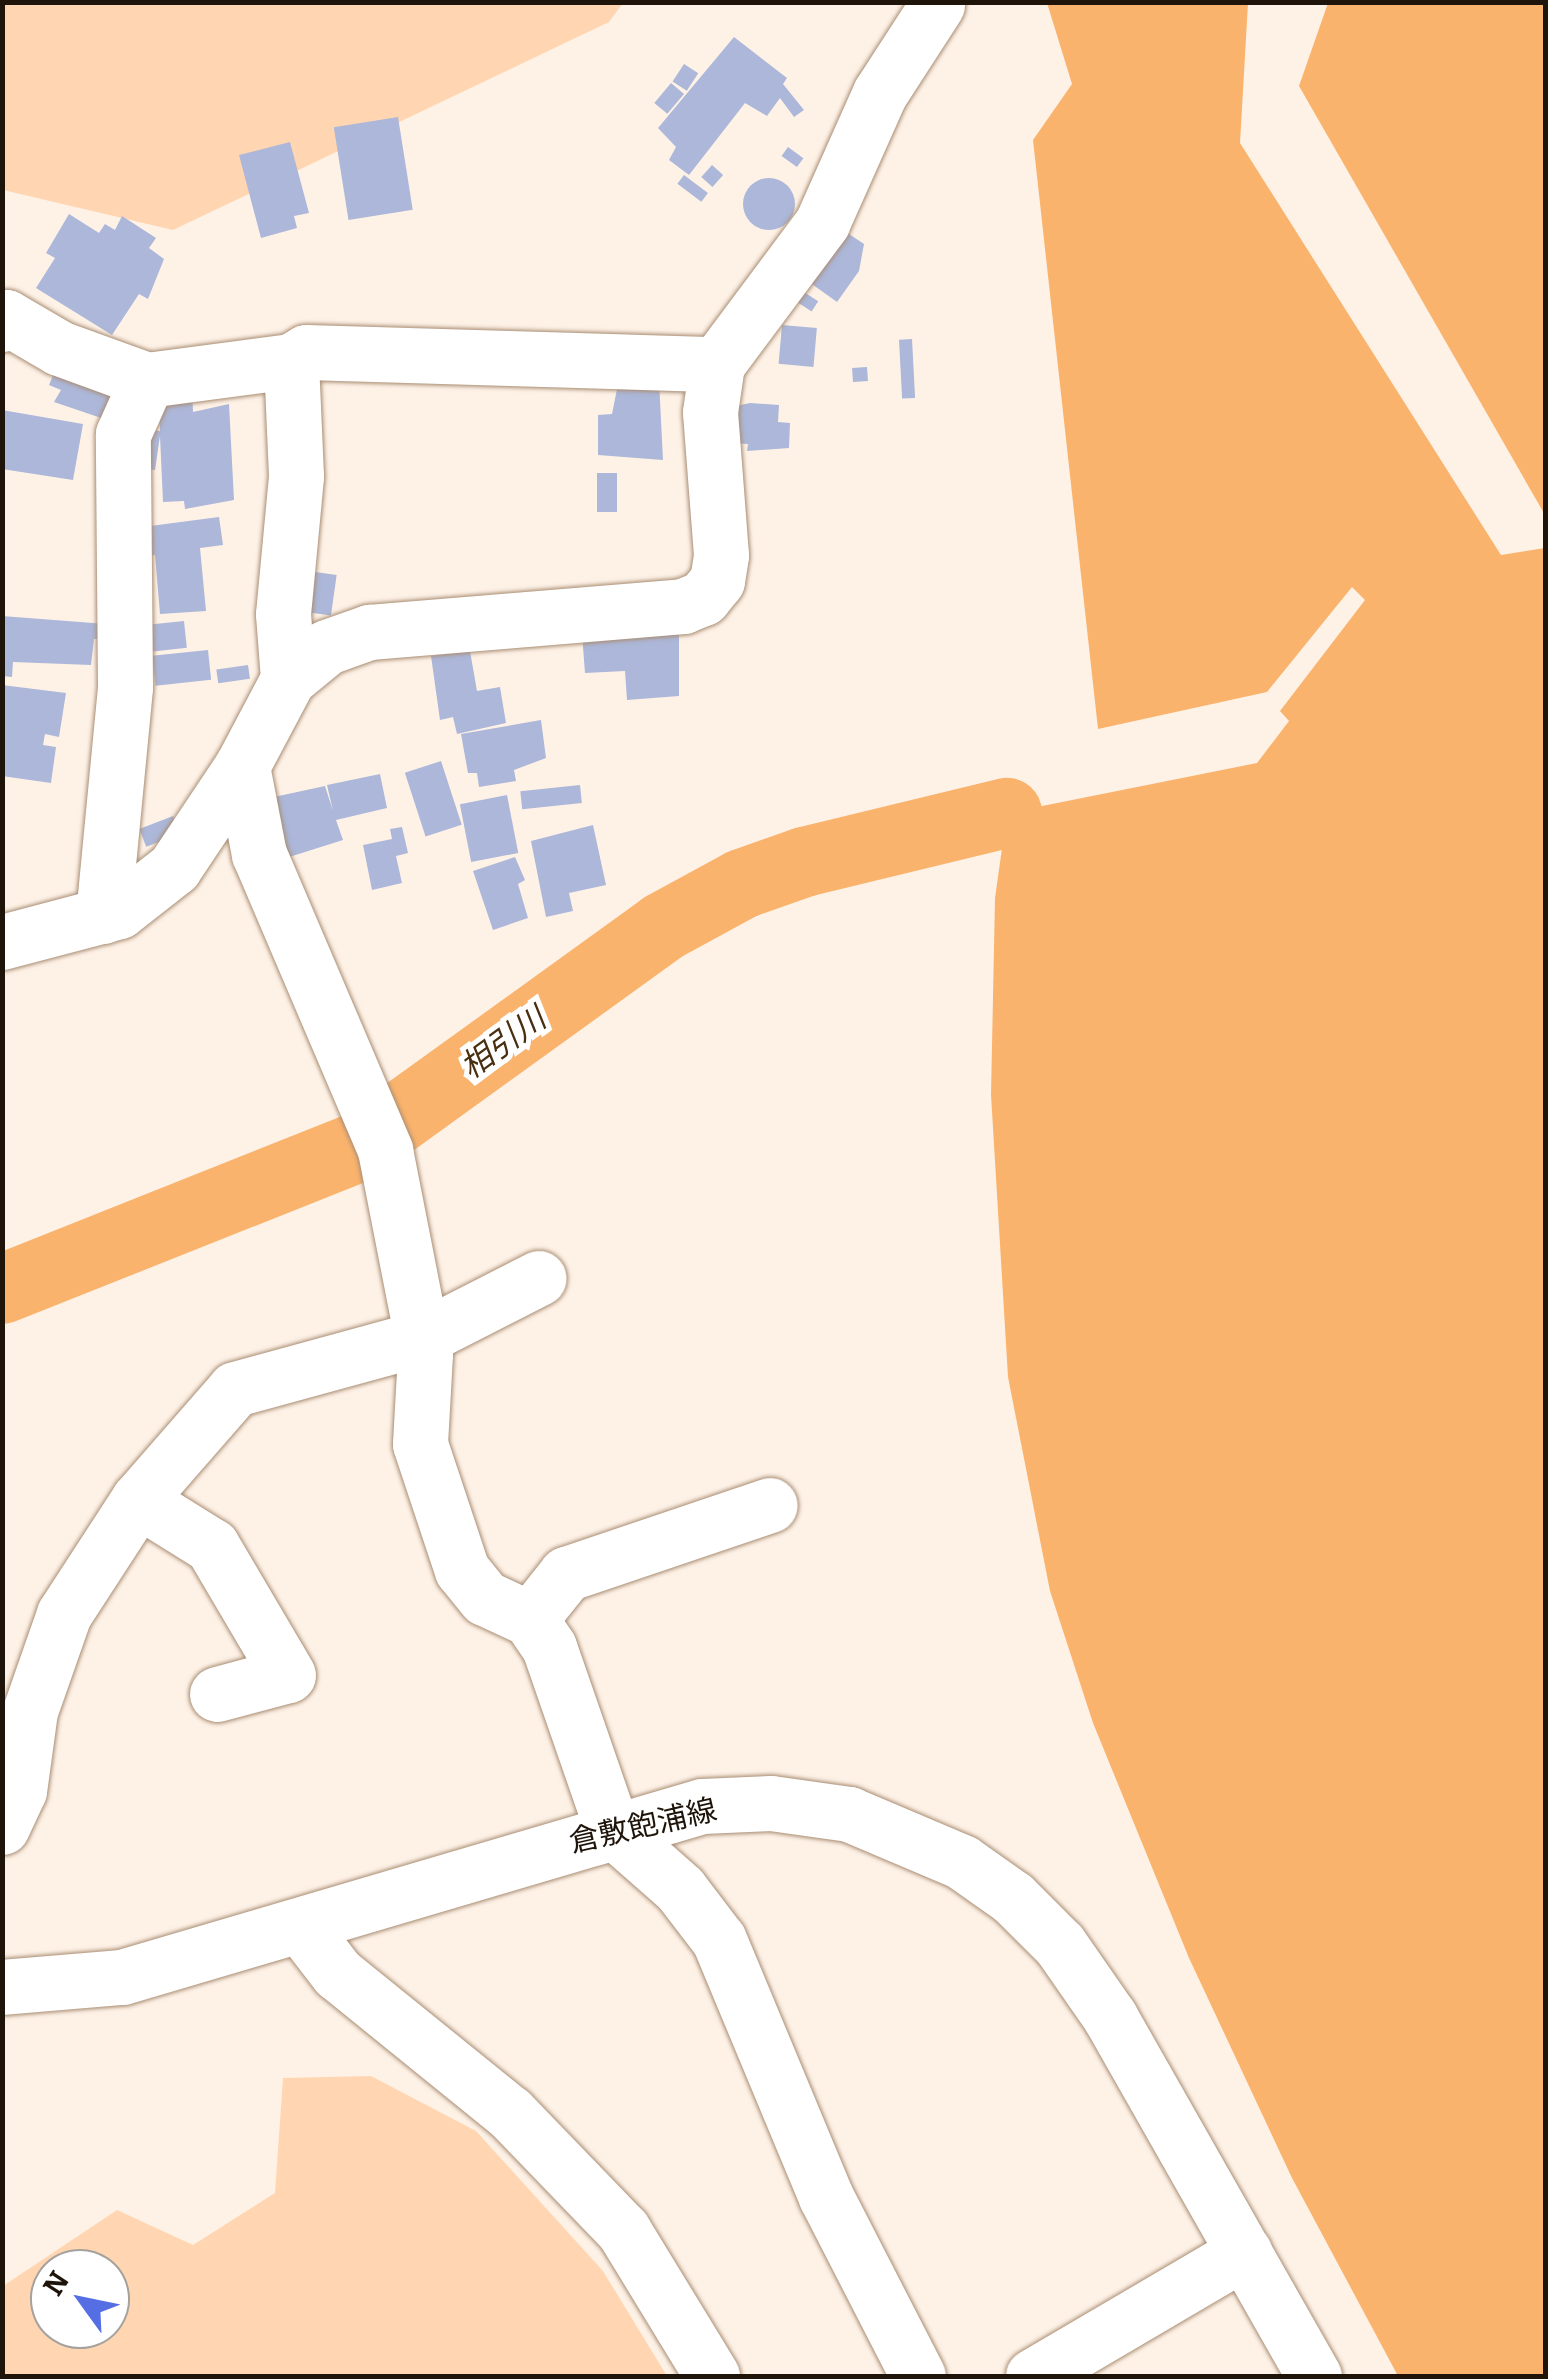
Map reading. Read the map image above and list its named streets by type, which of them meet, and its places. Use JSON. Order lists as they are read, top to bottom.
{
  "streets": {
    "street": ["倉敷飽浦線"]
  },
  "water": ["相引川"],
  "north": "top left"
}
